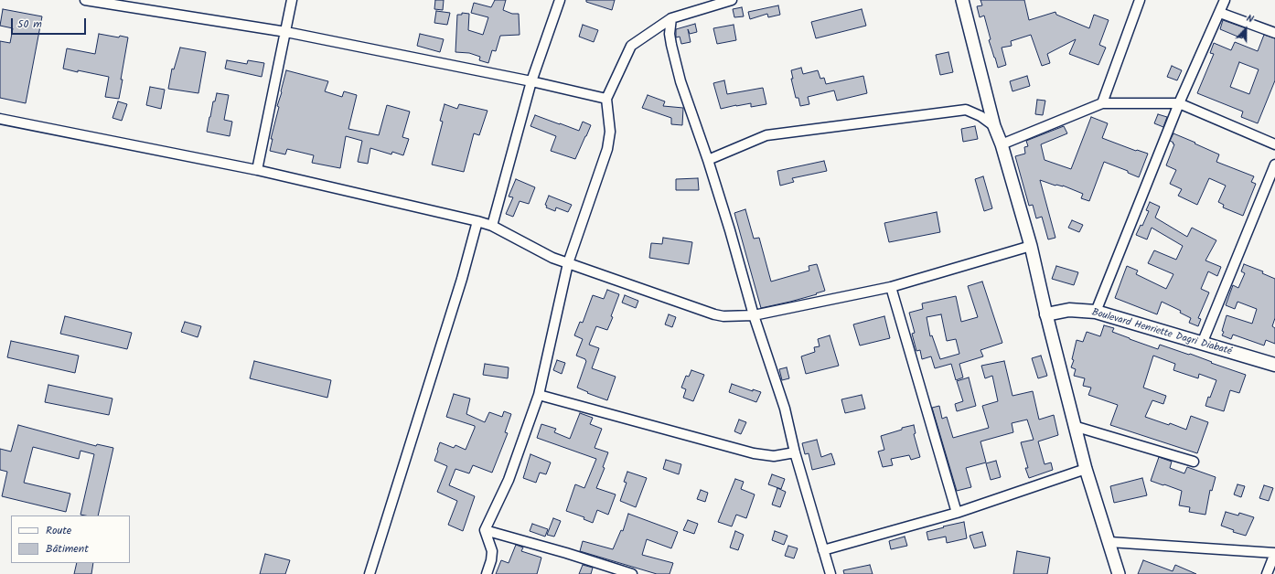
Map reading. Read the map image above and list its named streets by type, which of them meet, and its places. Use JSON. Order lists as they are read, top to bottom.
{
  "streets": {
    "main road": ["Boulevard Henriette Dagri Diabaté"]
  },
  "legend": ["Route", "Bâtiment"],
  "scale_bar": "50 m",
  "north": "top"
}
